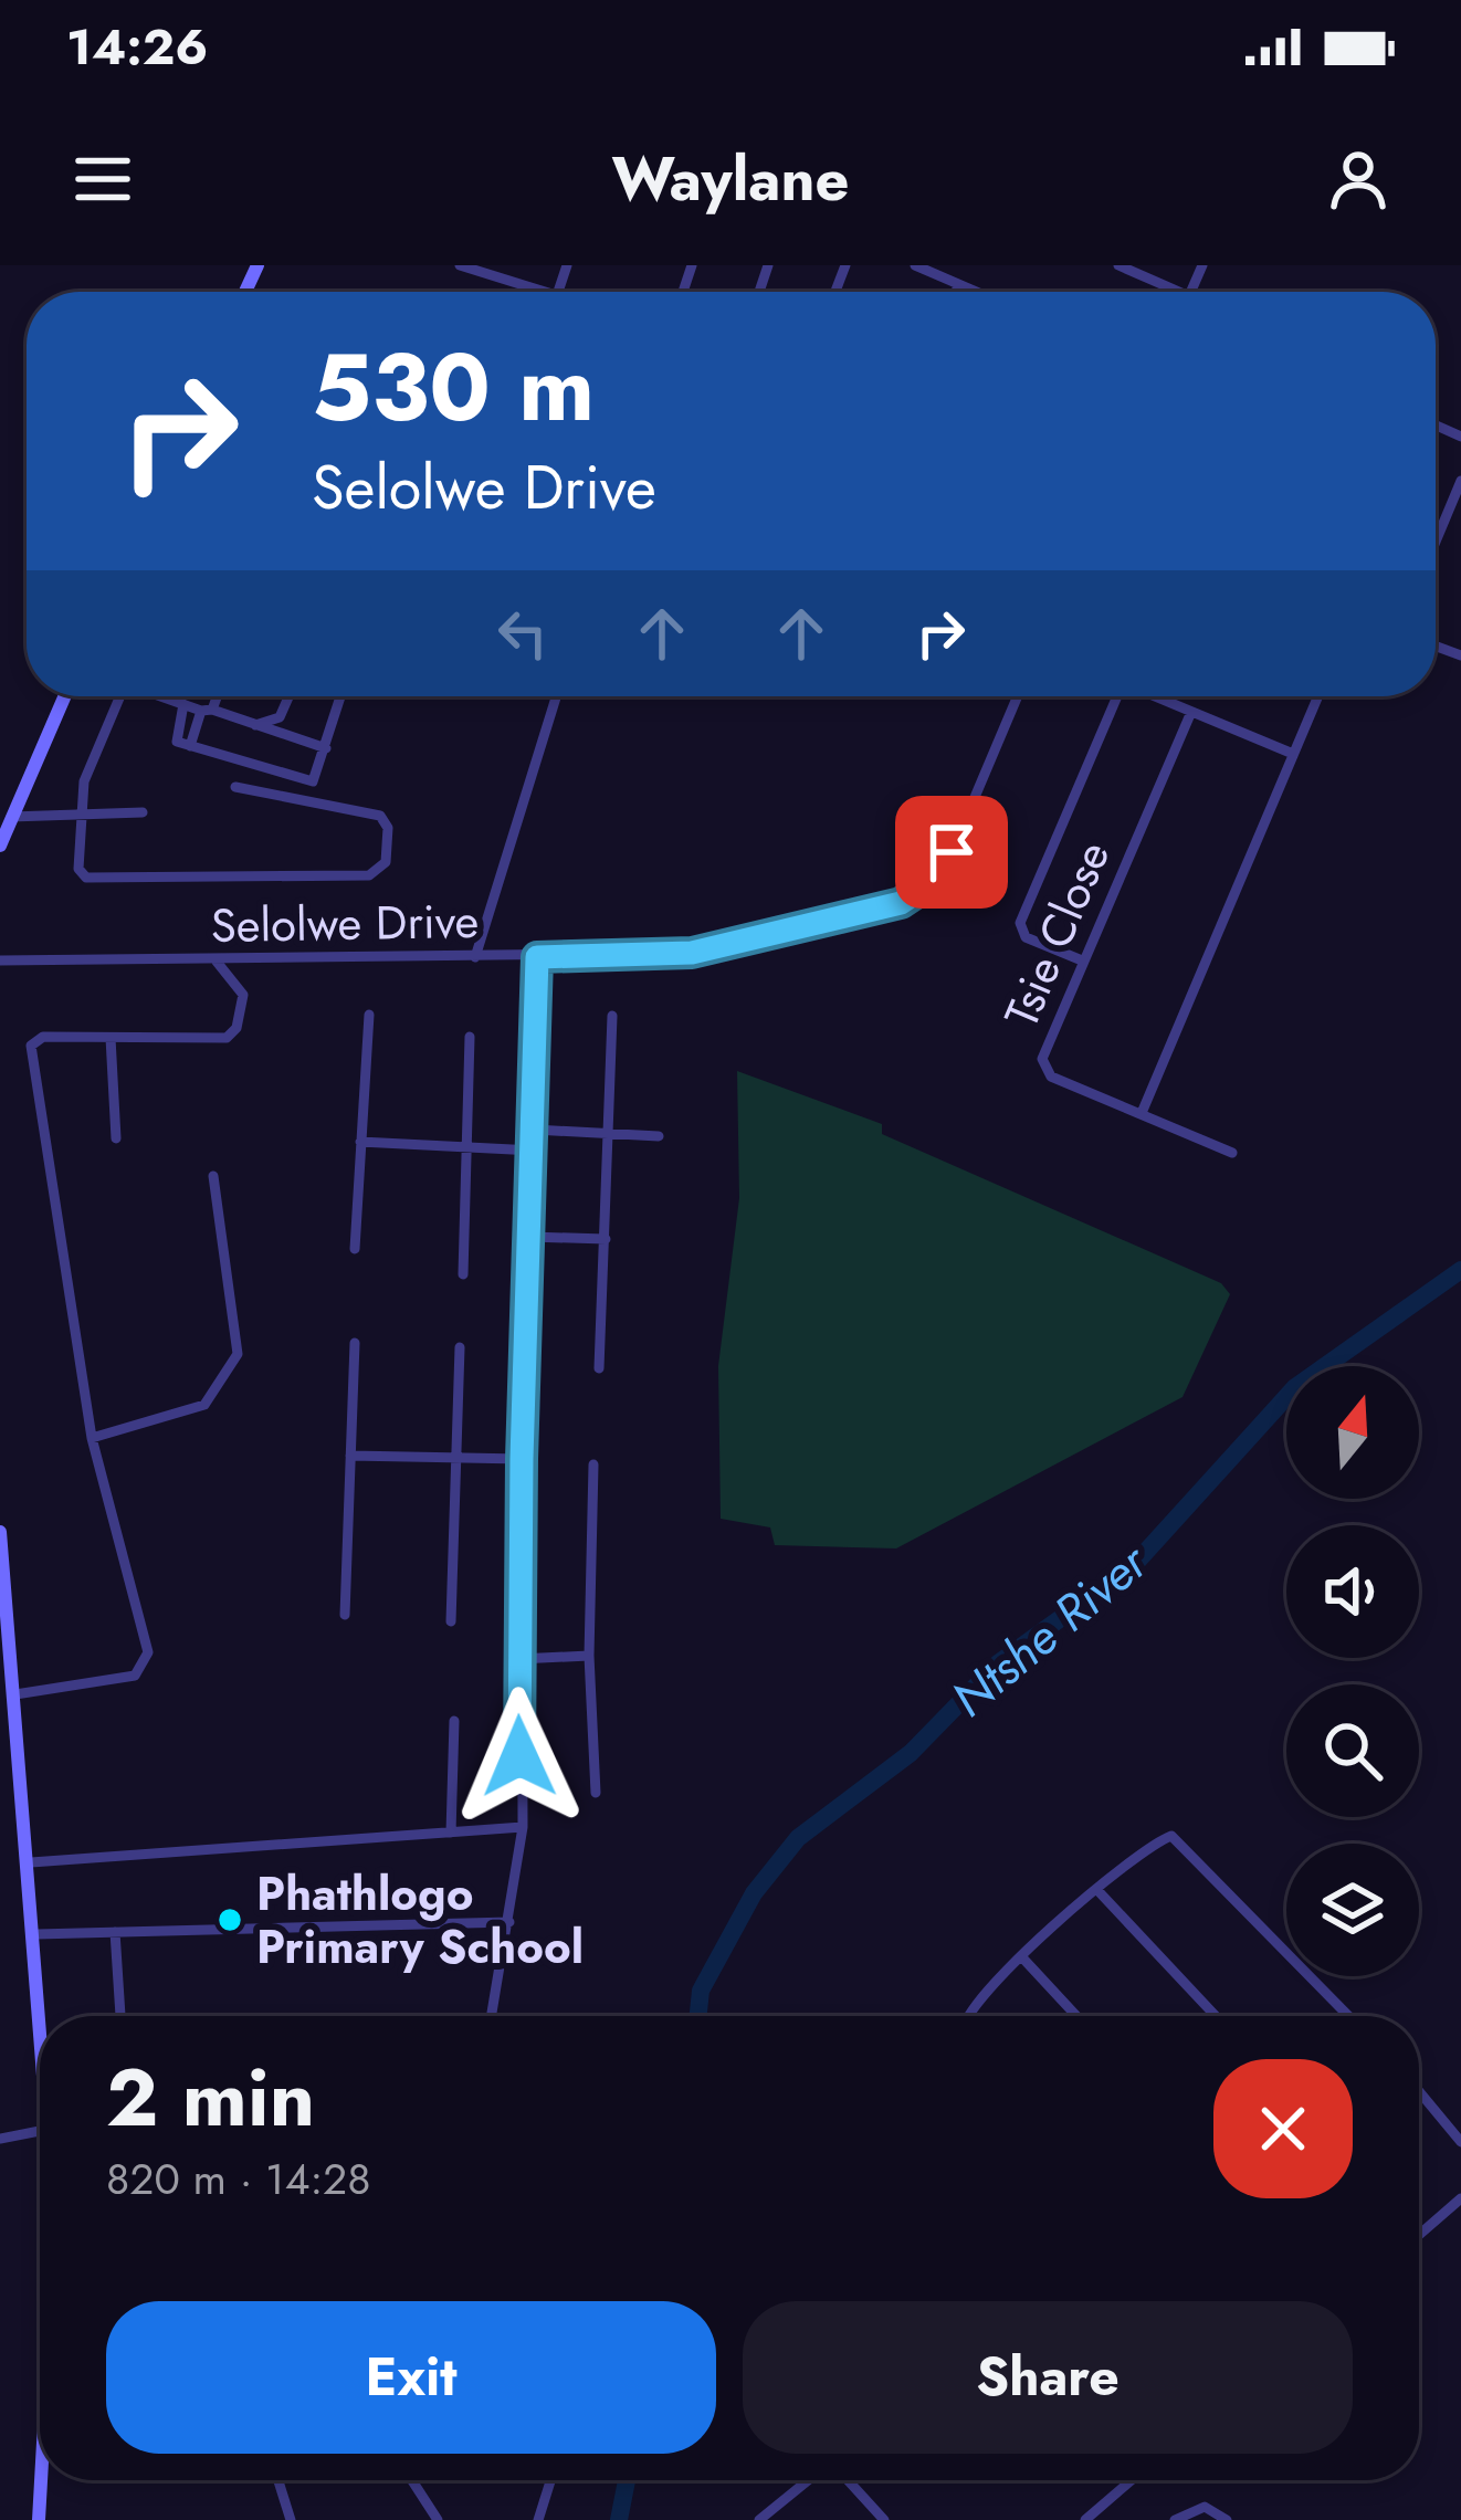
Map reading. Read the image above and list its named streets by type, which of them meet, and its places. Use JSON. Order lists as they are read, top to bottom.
{
  "streets": {
    "street": ["Selolwe Drive", "Tsie Close"]
  },
  "water": ["Ntshe River"],
  "places": ["Phathlogo Primary School"],
  "north": "top",
  "page": {
    "status": "14:26",
    "header": "Waylane",
    "turn": ["530 m", "Selolwe Drive"],
    "heading": ["2 min", "820 m · 14:28"],
    "buttons": ["Exit", "Share"]
  }
}
